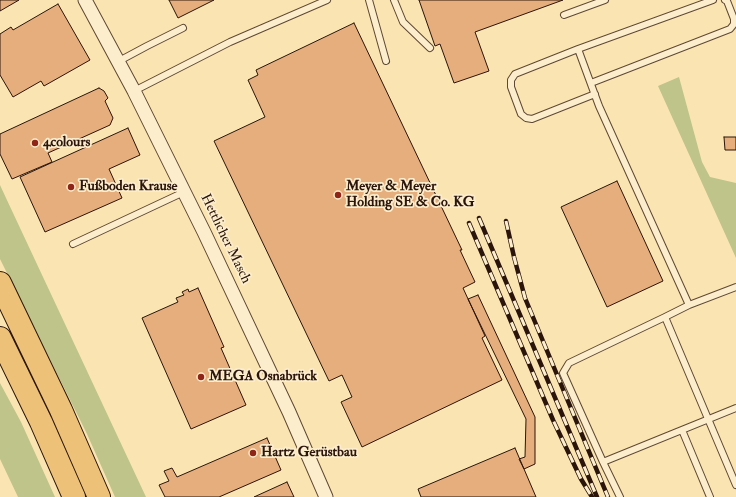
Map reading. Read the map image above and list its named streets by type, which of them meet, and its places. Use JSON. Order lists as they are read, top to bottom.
{
  "streets": {
    "street": ["Hettlicher Masch"]
  },
  "places": [
    "4colours",
    "Fußboden Krause",
    "Meyer & Meyer Holding SE & Co. KG",
    "MEGA Osnabrück",
    "Hartz Gerüstbau"
  ]
}
